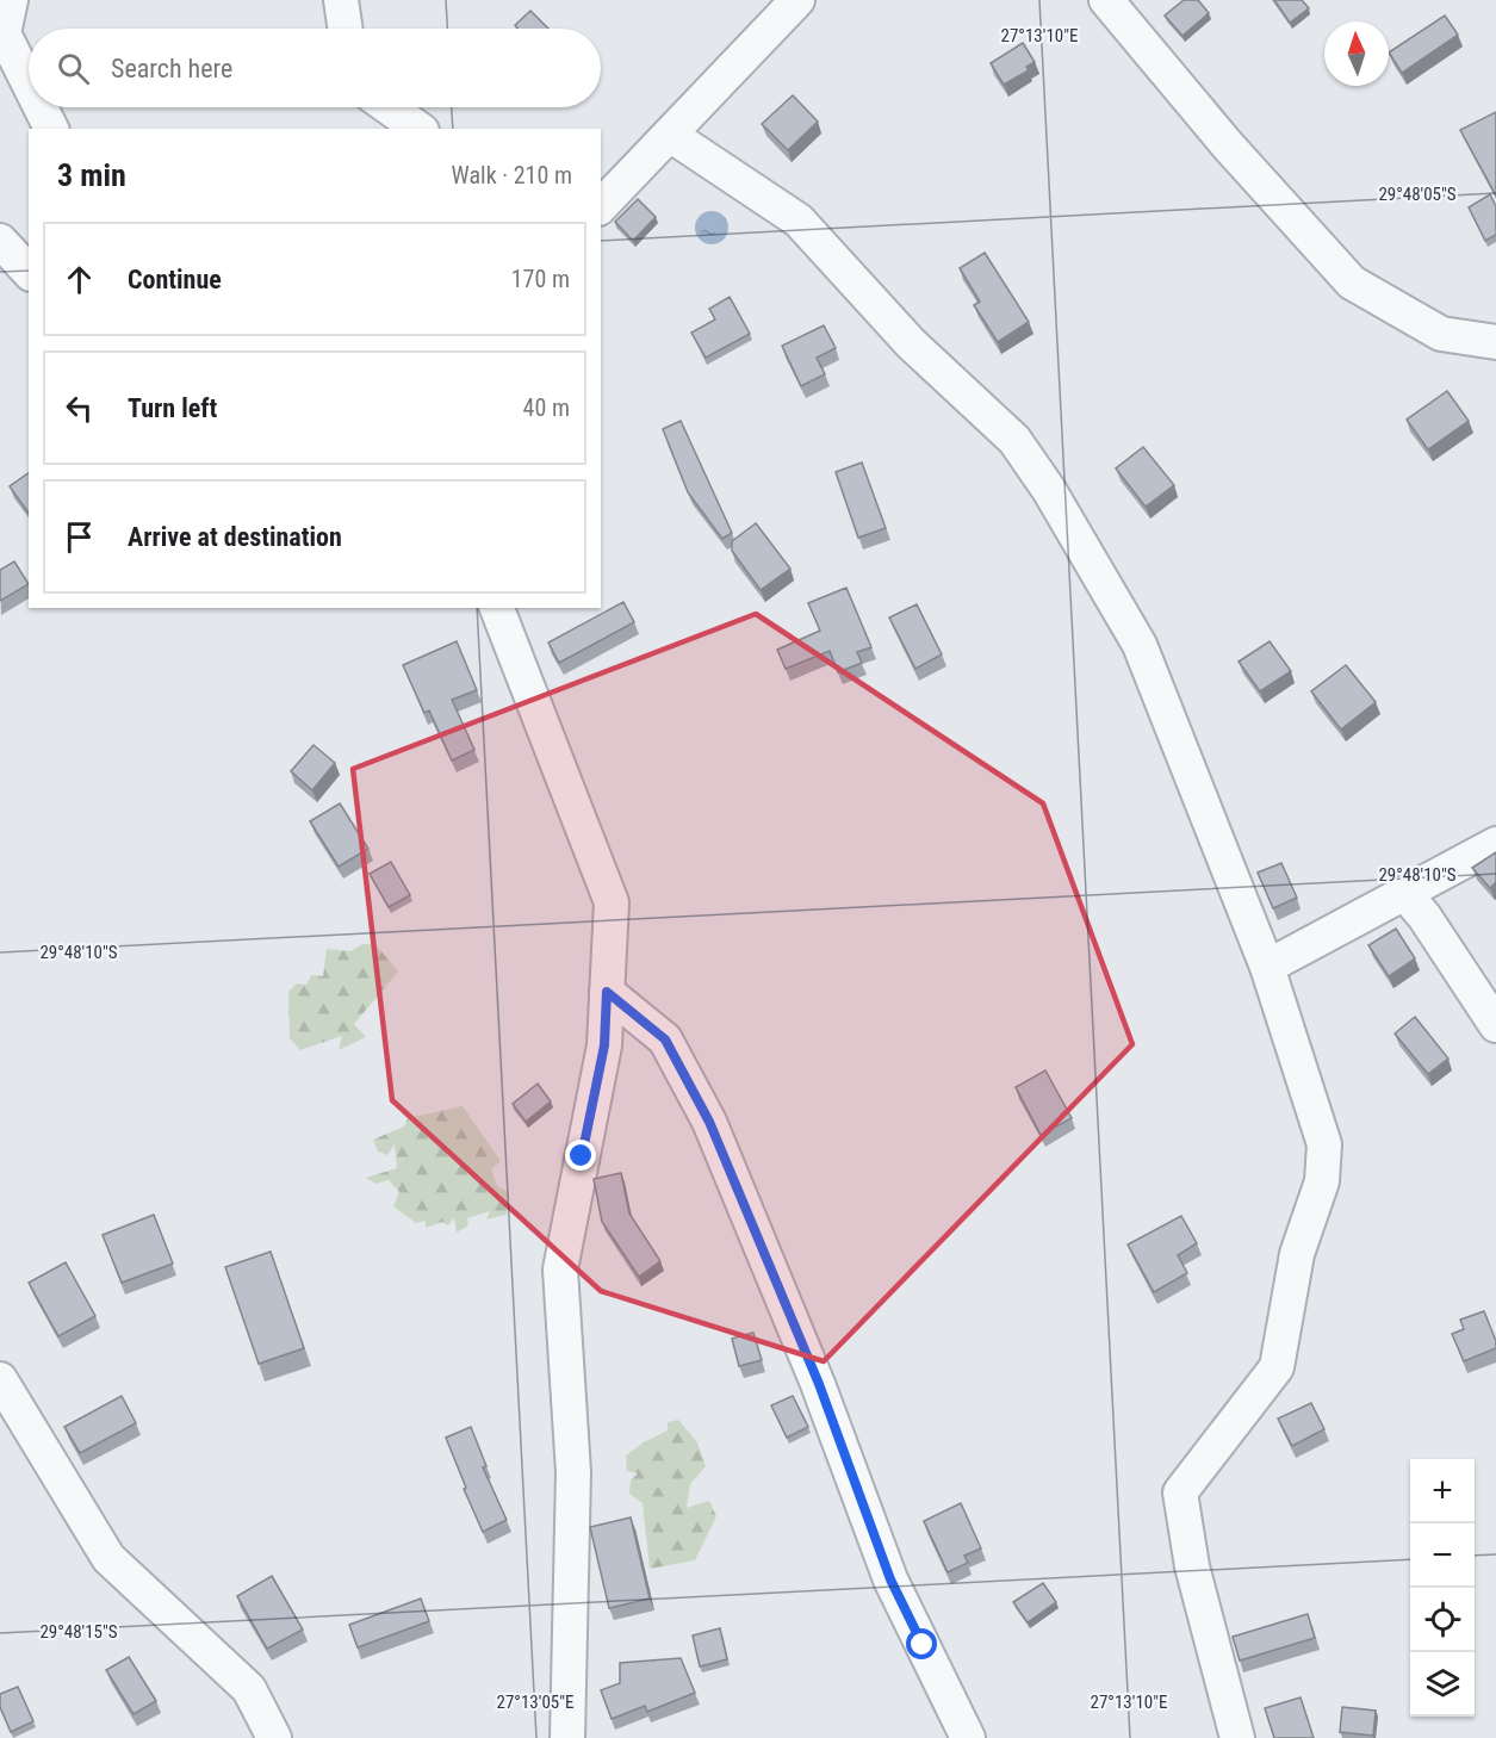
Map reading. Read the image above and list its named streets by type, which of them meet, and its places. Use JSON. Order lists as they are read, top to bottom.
{
  "north": "top",
  "page": {
    "search": "Search here",
    "heading": ["3 min", "Walk · 210 m"],
    "list": [
      ["Continue", "170 m"],
      ["Turn left", "40 m"],
      "Arrive at destination"
    ],
    "map_buttons": ["+", "−"]
  },
  "coordinates": [
    "27°13'10\"E",
    "29°48'05\"S",
    "29°48'10\"S",
    "29°48'15\"S",
    "27°13'05\"E"
  ]
}
